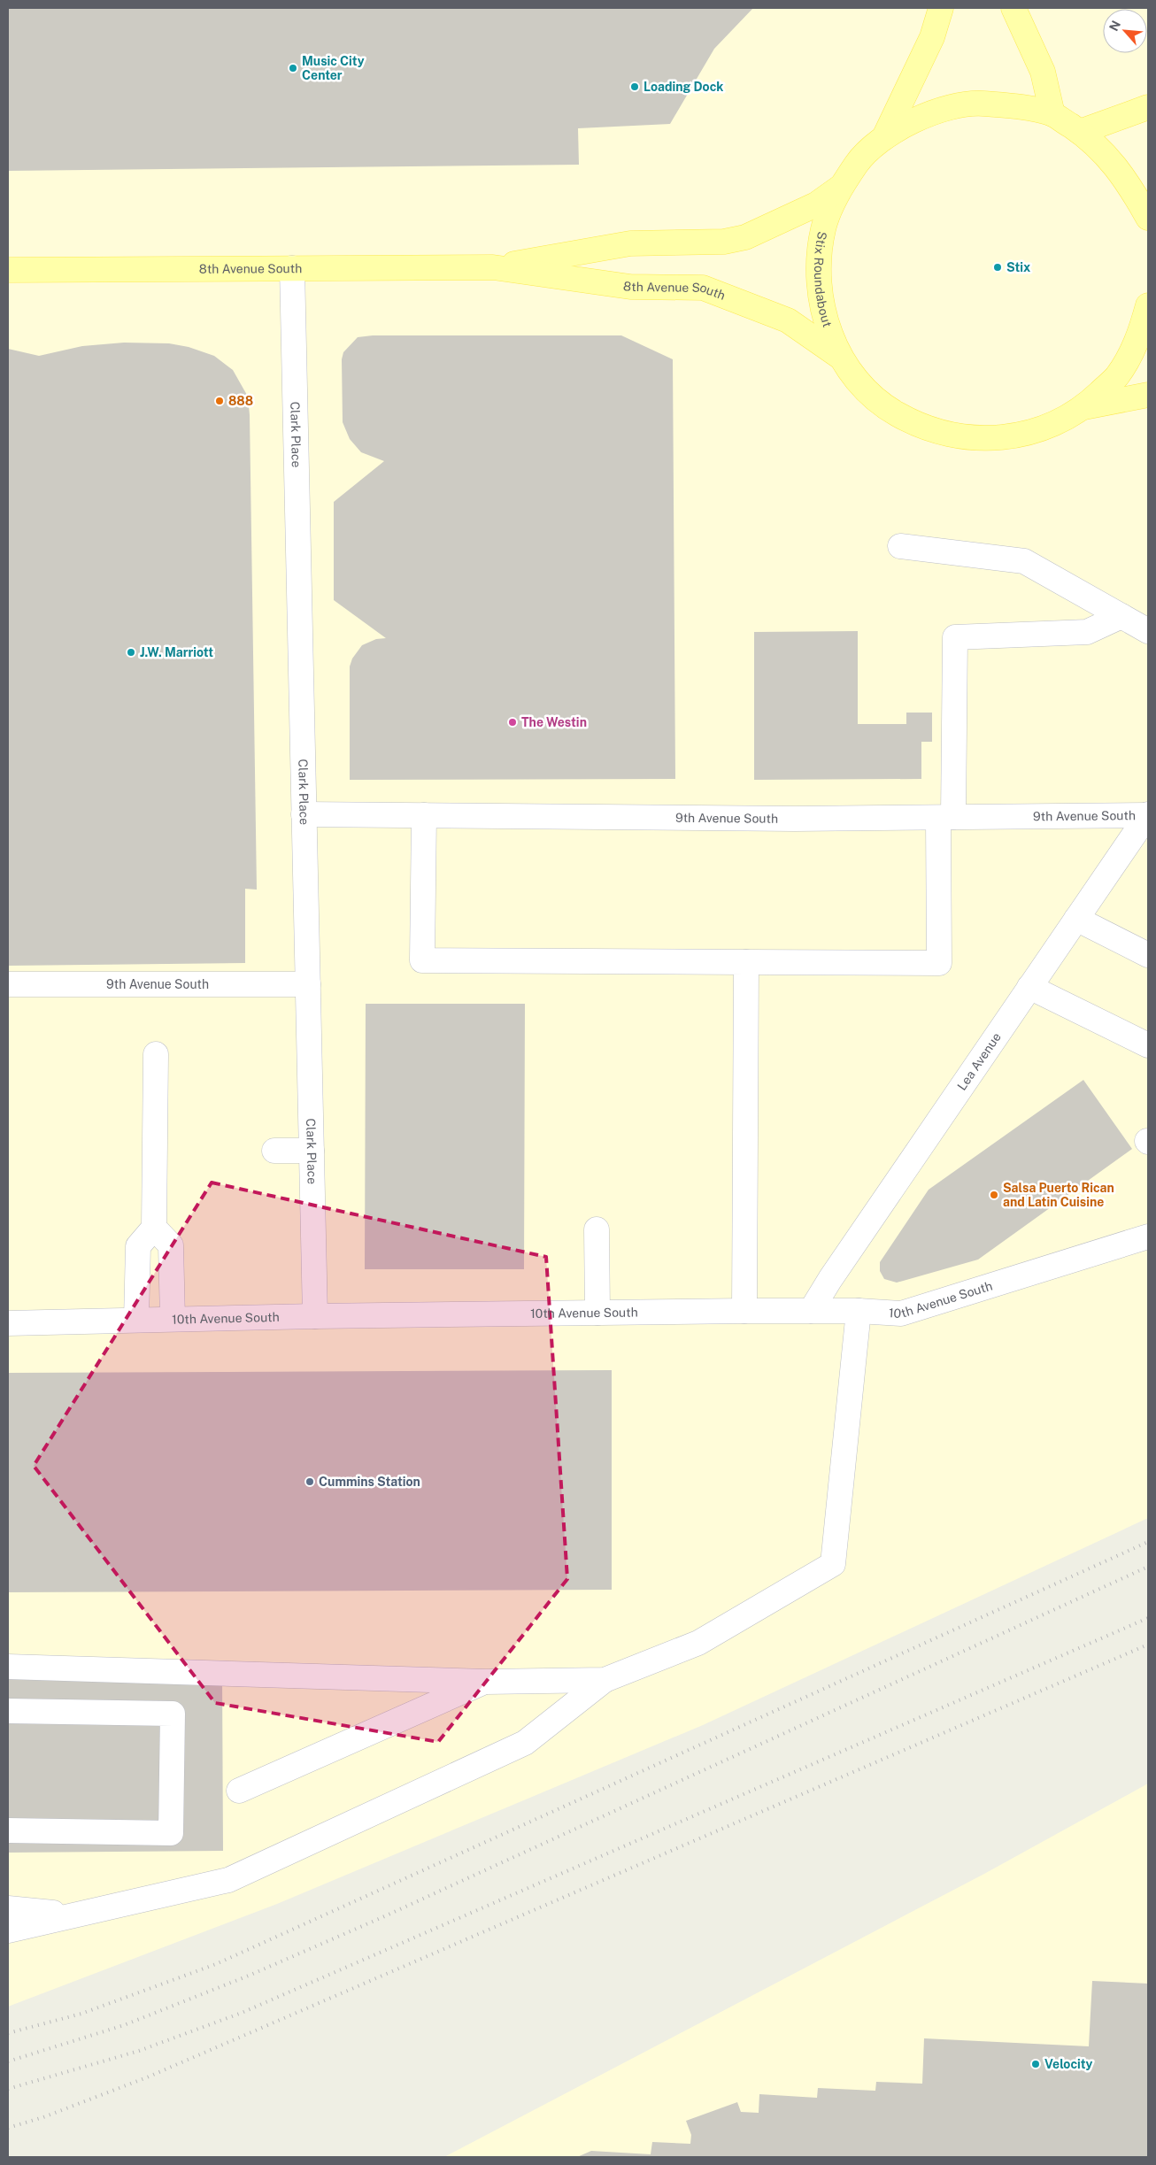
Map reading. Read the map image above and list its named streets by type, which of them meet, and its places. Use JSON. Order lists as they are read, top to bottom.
{
  "streets": {
    "main road": ["8th Avenue South", "Stix Roundabout"],
    "street": [
      "Clark Place",
      "9th Avenue South",
      "Lea Avenue",
      "10th Avenue South"
    ]
  },
  "crossings": [
    ["8th Avenue South", "Stix Roundabout"],
    ["8th Avenue South", "Clark Place"],
    ["Clark Place", "9th Avenue South"],
    ["Clark Place", "10th Avenue South"],
    ["9th Avenue South", "Lea Avenue"],
    ["Lea Avenue", "10th Avenue South"]
  ],
  "places": [
    "Music City Center",
    "Loading Dock",
    "Stix",
    "888",
    "J.W. Marriott",
    "The Westin",
    "Salsa Puerto Rican and Latin Cuisine",
    "Cummins Station",
    "Velocity"
  ],
  "north": "top left"
}
